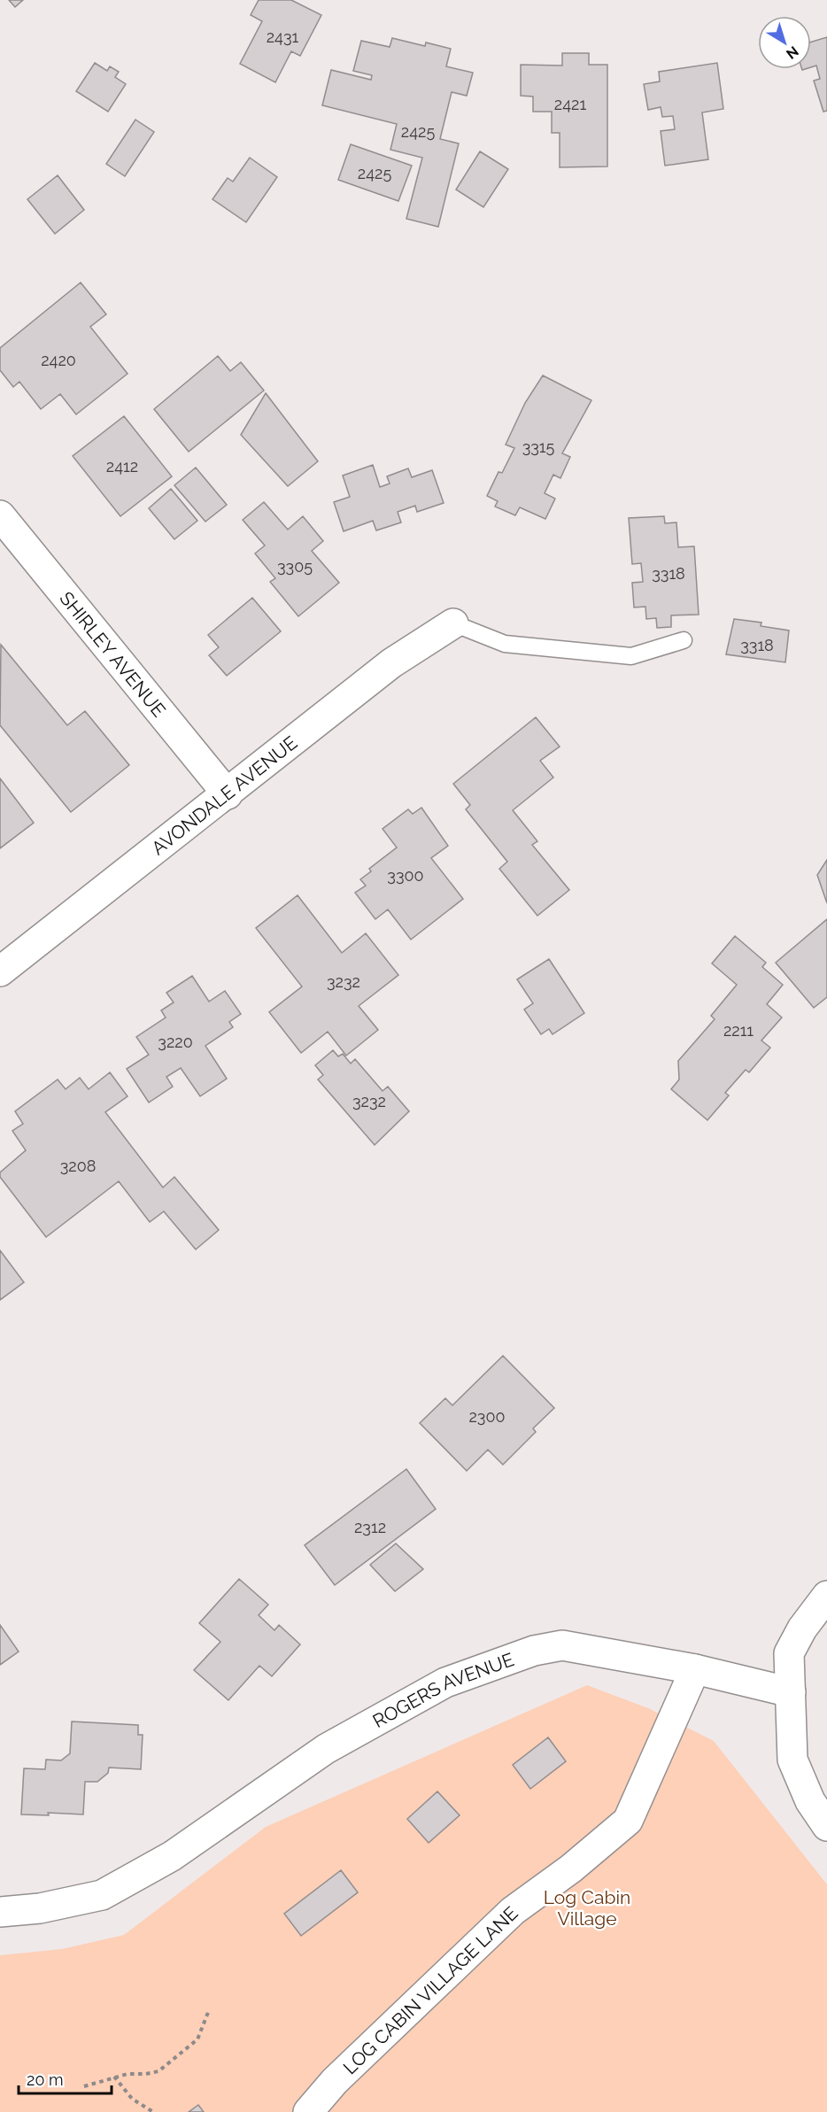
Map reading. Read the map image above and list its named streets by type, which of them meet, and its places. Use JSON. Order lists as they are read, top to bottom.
{
  "streets": {
    "street": [
      "SHIRLEY AVENUE",
      "AVONDALE AVENUE",
      "ROGERS AVENUE",
      "LOG CABIN VILLAGE LANE"
    ]
  },
  "crossings": [
    ["SHIRLEY AVENUE", "AVONDALE AVENUE"],
    ["ROGERS AVENUE", "LOG CABIN VILLAGE LANE"]
  ],
  "parks": ["Log Cabin Village"],
  "house_numbers": [
    "2431",
    "2421",
    "2425",
    "2425",
    "2420",
    "3315",
    "2412",
    "3305",
    "3318",
    "3318",
    "3300",
    "3232",
    "2211",
    "3220",
    "3232",
    "3208",
    "2300",
    "2312"
  ],
  "scale_bar": "20 m",
  "north": "bottom right"
}
